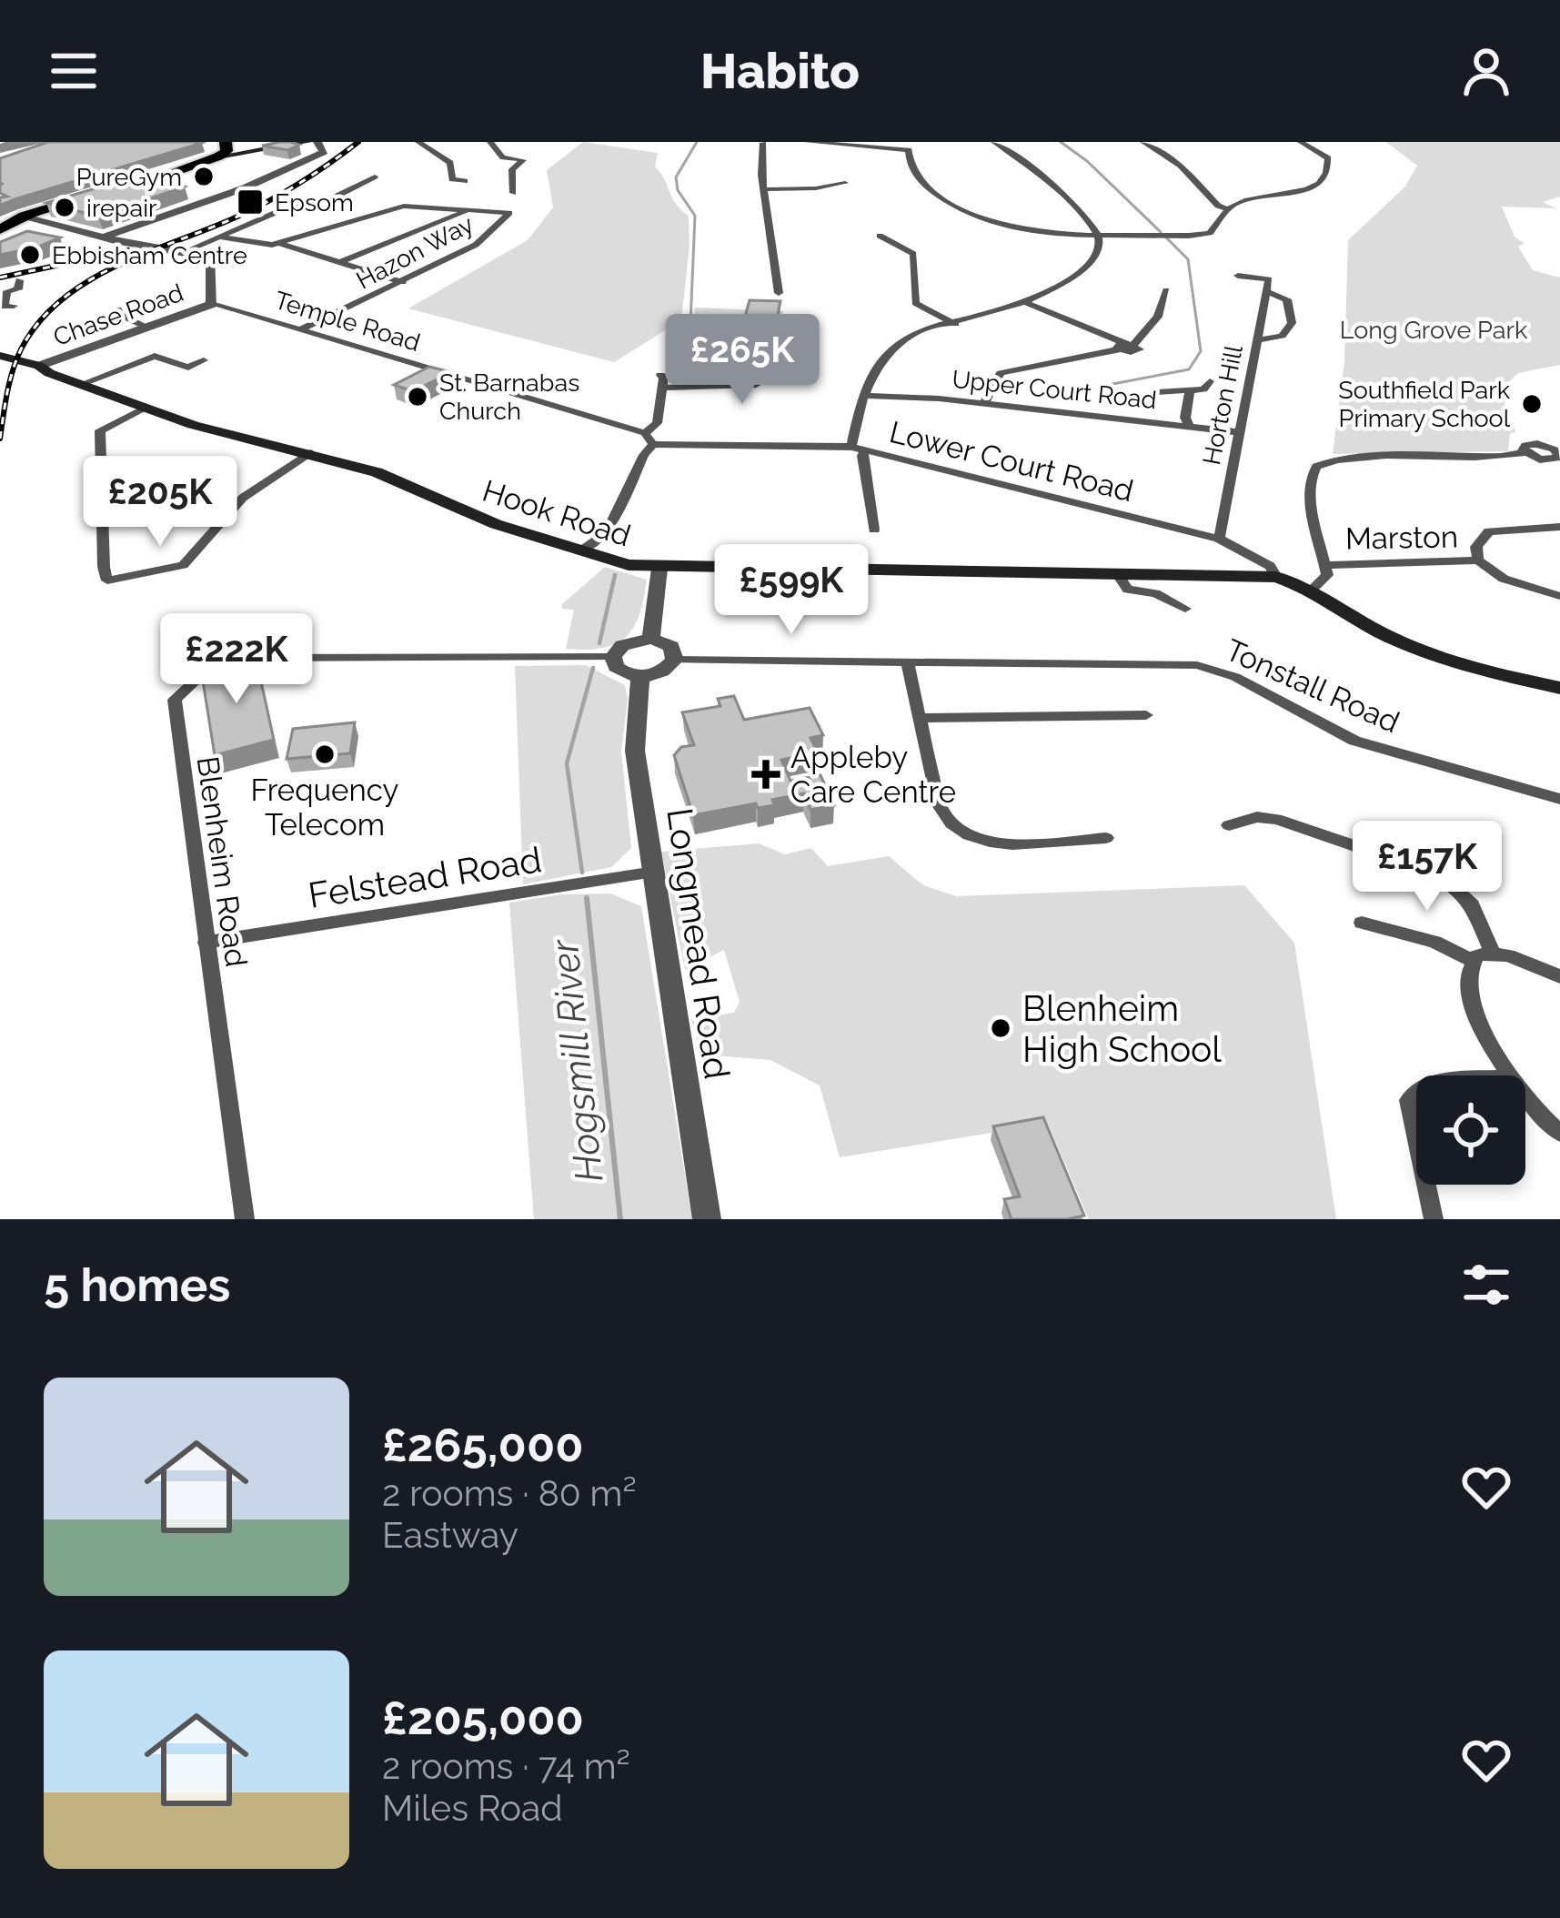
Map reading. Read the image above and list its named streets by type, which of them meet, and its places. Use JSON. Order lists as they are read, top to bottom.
{
  "streets": {
    "main road": ["Hook Road"],
    "street": [
      "Hazon Way",
      "Chase Road",
      "Temple Road",
      "Upper Court Road",
      "Horton Hill",
      "Lower Court Road",
      "Marston",
      "Tonstall Road",
      "Blenheim Road",
      "Felstead Road",
      "Longmead Road"
    ]
  },
  "crossings": [
    ["Hazon Way", "Temple Road"],
    ["Chase Road", "Temple Road"],
    ["Chase Road", "Hook Road"],
    ["Temple Road", "Lower Court Road"],
    ["Upper Court Road", "Horton Hill"],
    ["Horton Hill", "Lower Court Road"],
    ["Lower Court Road", "Hook Road"],
    ["Blenheim Road", "Felstead Road"],
    ["Felstead Road", "Longmead Road"]
  ],
  "water": ["Hogsmill River"],
  "parks": ["Long Grove Park"],
  "places": {
    "other": [
      "PureGym",
      "irepair",
      "Ebbisham Centre",
      "St. Barnabas Church",
      "Southfield Park Primary School",
      "Frequency Telecom",
      "Blenheim High School"
    ],
    "transit": ["Epsom"],
    "health": ["Appleby Care Centre"]
  },
  "page": {
    "header": "Habito",
    "price": [
      "£265K",
      "£205K",
      "£599K",
      "£222K",
      "£157K"
    ],
    "heading": "5 homes",
    "list": [
      {
        "name": "£265,000",
        "note": "2 rooms · 80 m² · Eastway"
      },
      {
        "name": "£205,000",
        "note": "2 rooms · 74 m² · Miles Road"
      }
    ]
  }
}
